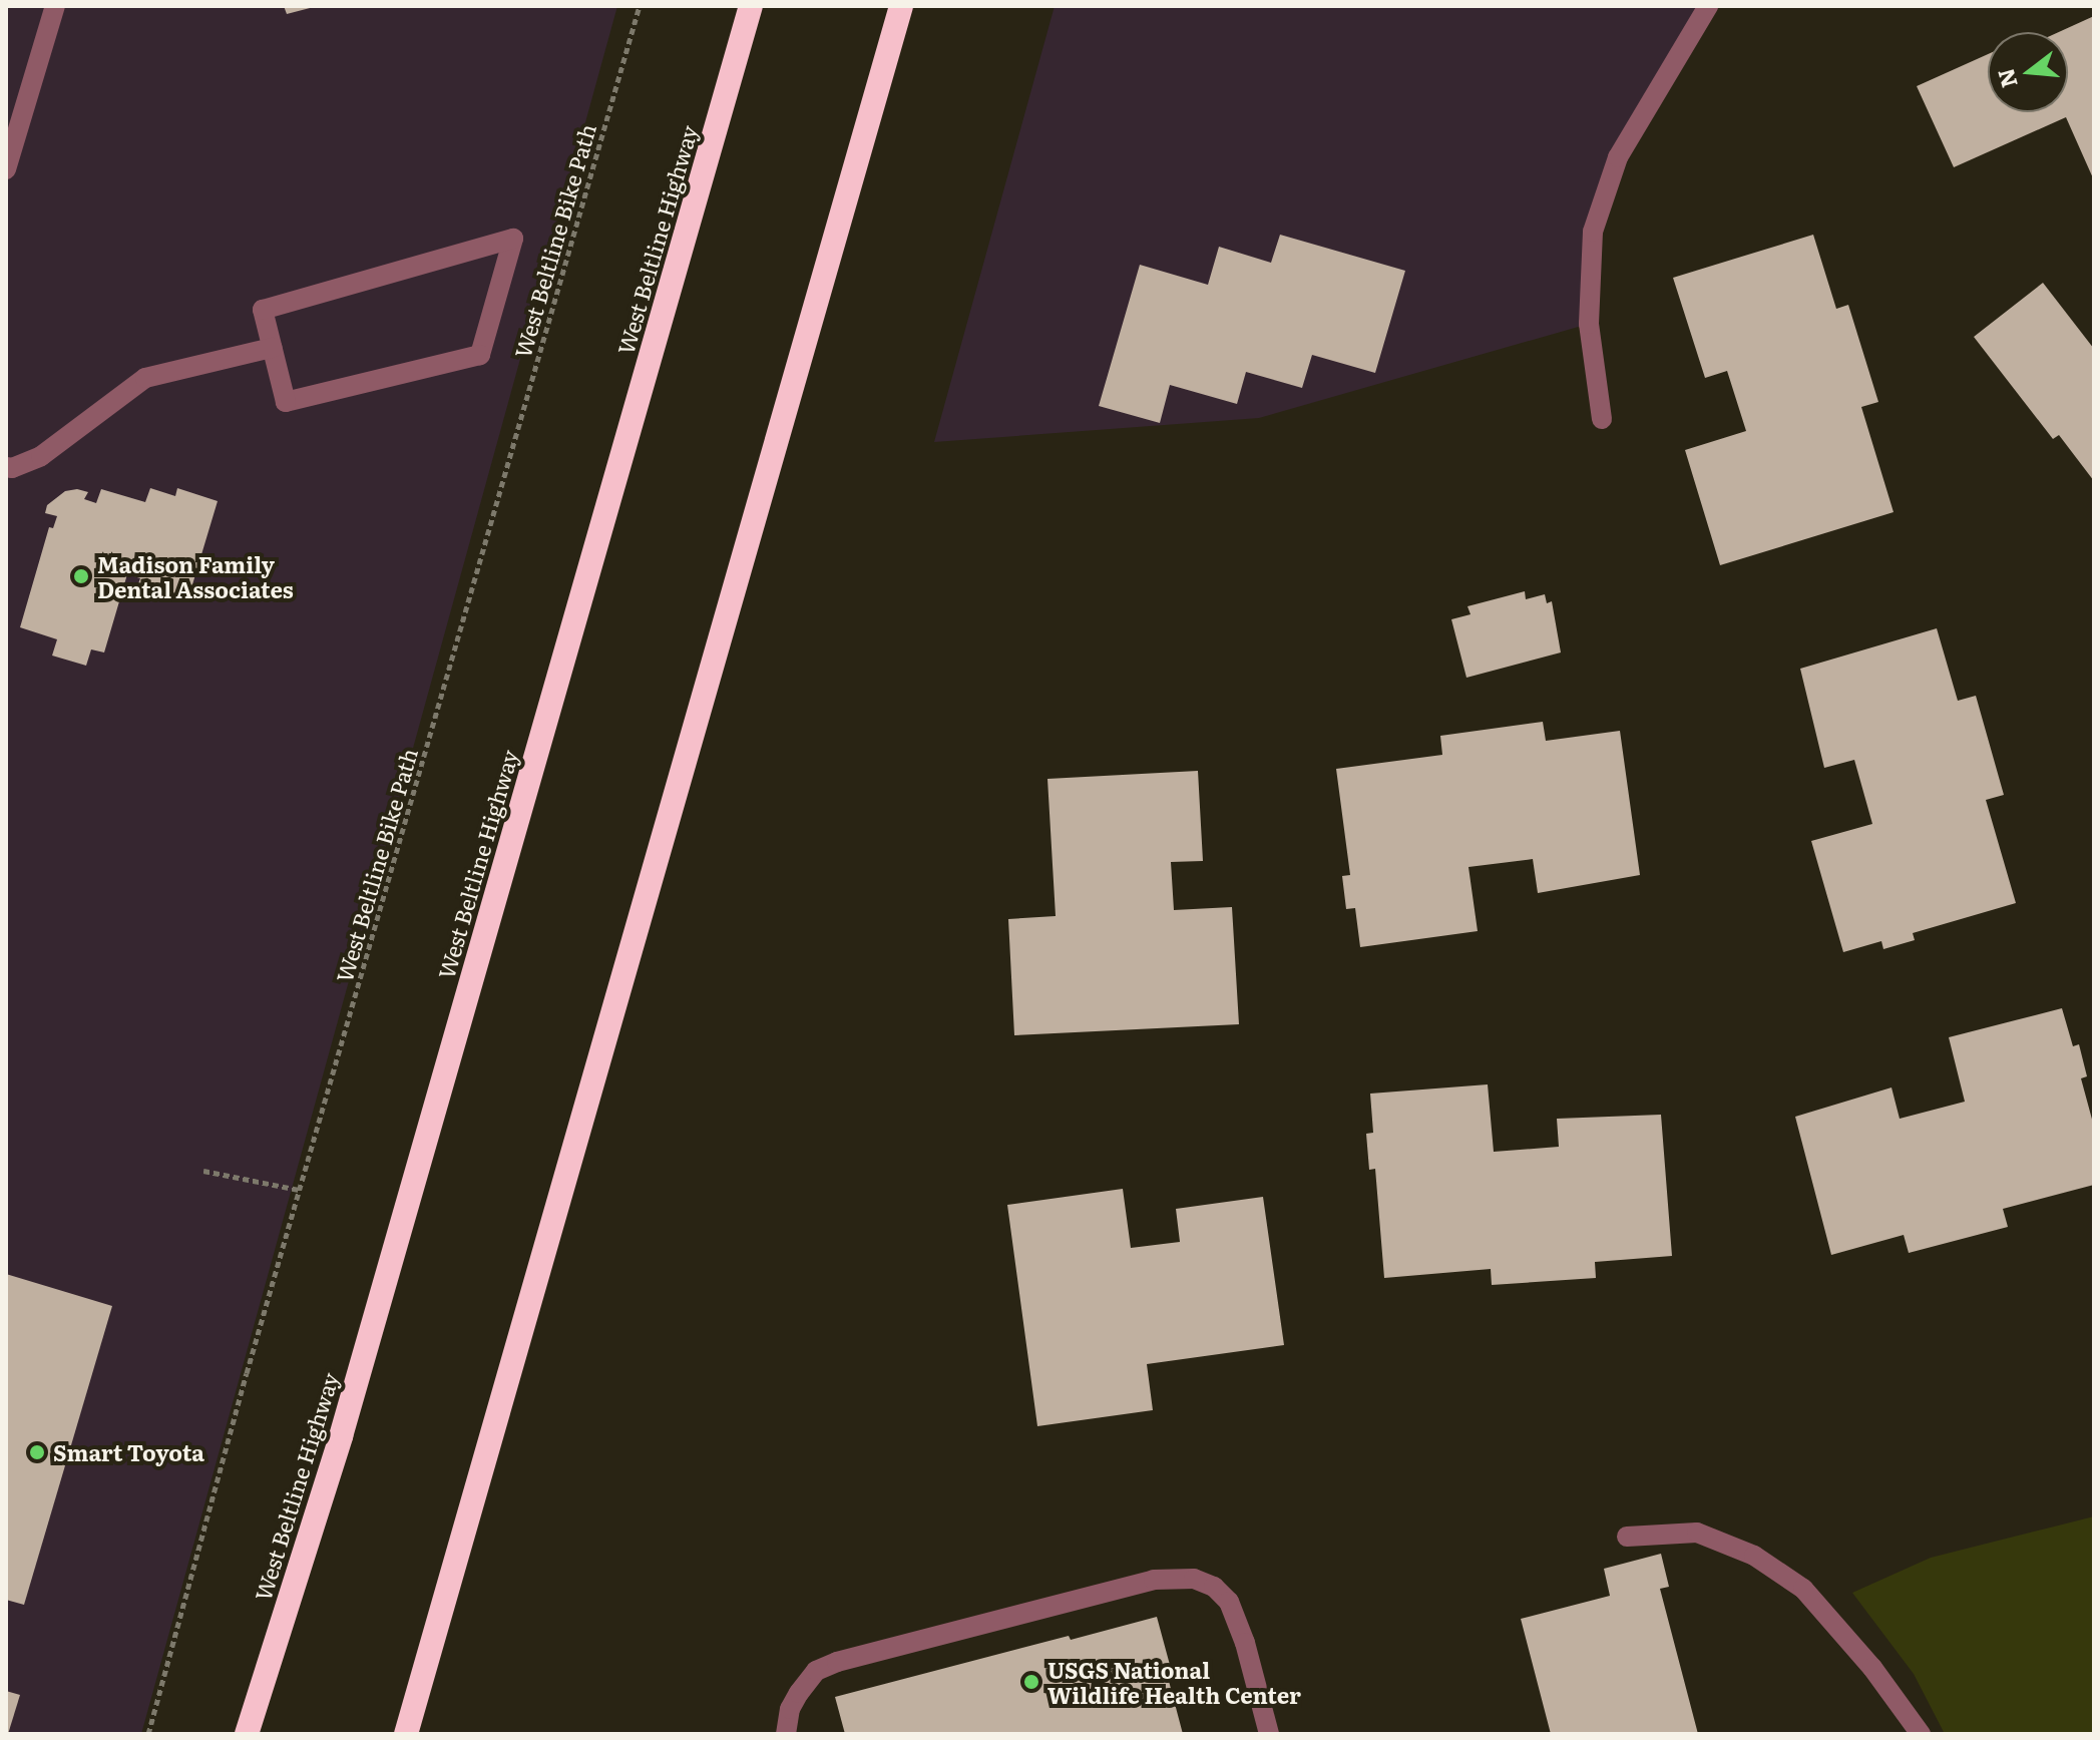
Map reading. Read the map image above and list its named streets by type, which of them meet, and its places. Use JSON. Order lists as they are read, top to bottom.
{
  "streets": {
    "highway": ["West Beltline Highway"],
    "path": ["West Beltline Bike Path"]
  },
  "places": ["Madison Family Dental Associates", "Smart Toyota", "USGS National Wildlife Health Center"],
  "north": "left"
}
